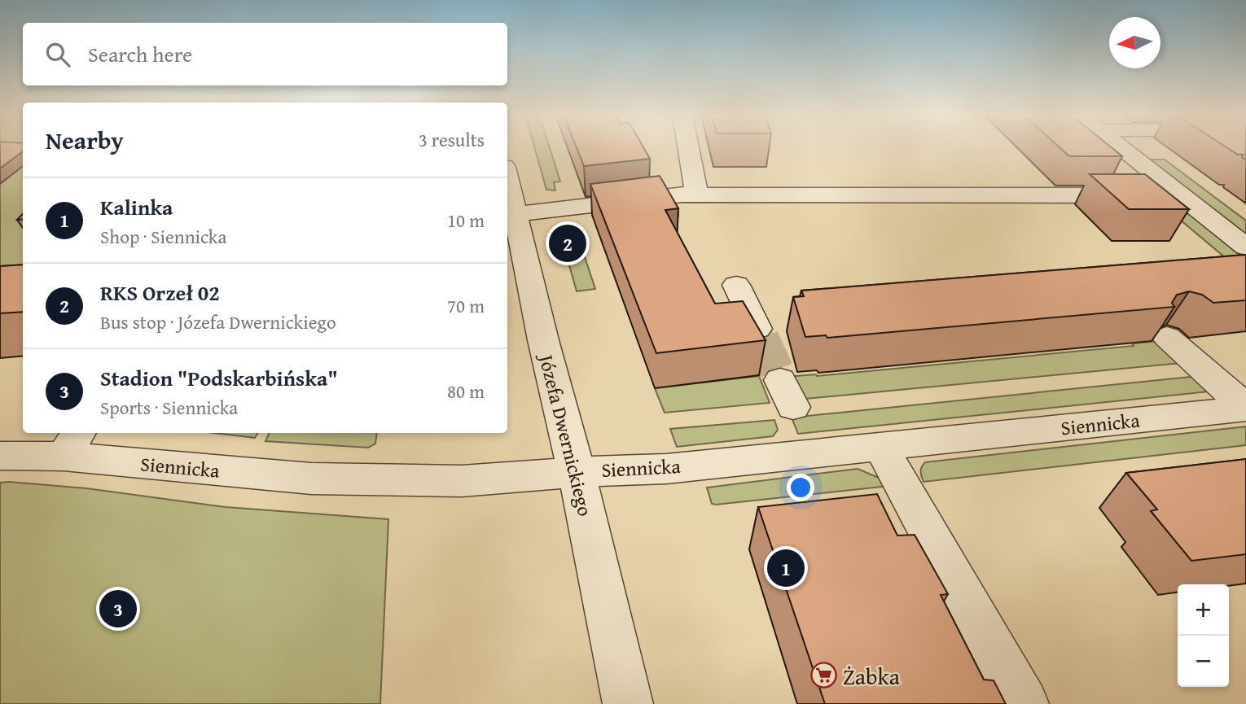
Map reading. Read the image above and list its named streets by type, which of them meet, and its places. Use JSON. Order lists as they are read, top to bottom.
{
  "streets": {
    "street": ["Siennicka", "Józefa Dwernickiego"]
  },
  "crossings": [
    ["Siennicka", "Józefa Dwernickiego"]
  ],
  "places": {
    "supermarket": ["Żabka"]
  },
  "north": "left",
  "page": {
    "search": "Search here",
    "heading": ["Nearby", "3 results"],
    "list": [
      {
        "mark": "1",
        "name": "Kalinka",
        "note": "Shop · Siennicka",
        "value": "10 m"
      },
      {
        "mark": "2",
        "name": "RKS Orzeł 02",
        "note": "Bus stop · Józefa Dwernickiego",
        "value": "70 m"
      },
      {
        "mark": "3",
        "name": "Stadion \"Podskarbińska\"",
        "note": "Sports · Siennicka",
        "value": "80 m"
      }
    ],
    "pins": ["2", "1", "3"],
    "map_buttons": ["+", "−"]
  }
}
